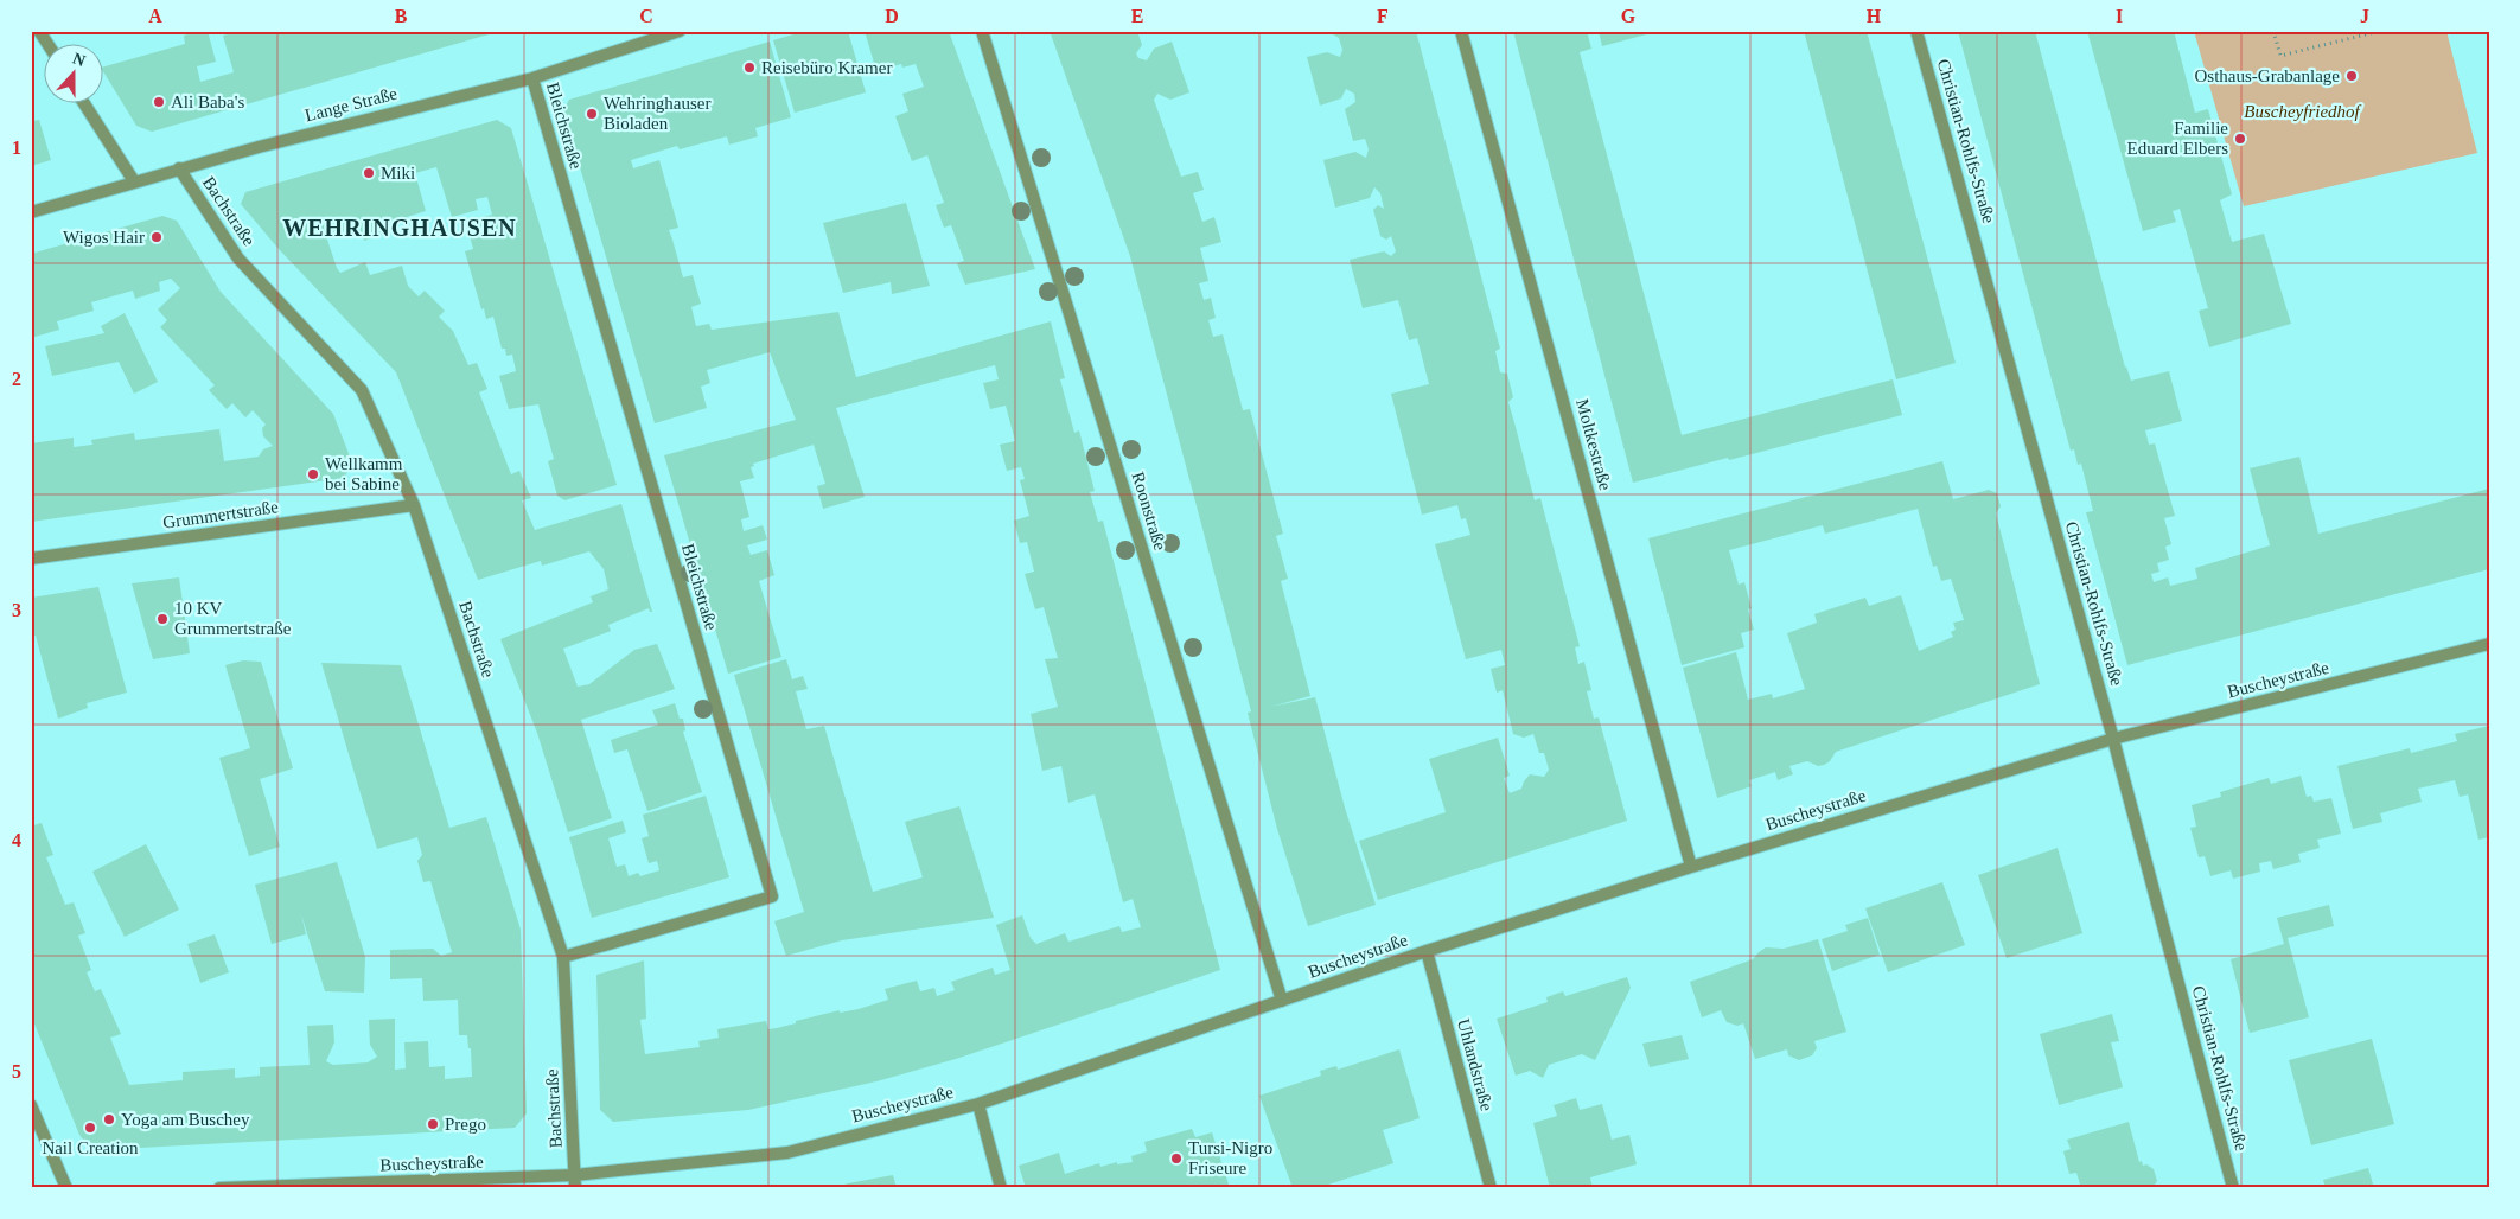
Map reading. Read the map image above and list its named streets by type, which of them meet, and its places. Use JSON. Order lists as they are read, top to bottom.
{
  "streets": {
    "street": [
      "Lange Straße",
      "Bleichstraße",
      "Christian-Rohlfs-Straße",
      "Bachstraße",
      "Moltkestraße",
      "Roonstraße",
      "Grummertstraße",
      "Buscheystraße",
      "Uhlandstraße"
    ]
  },
  "crossings": [
    ["Lange Straße", "Bleichstraße"],
    ["Lange Straße", "Bachstraße"],
    ["Bleichstraße", "Bachstraße"],
    ["Christian-Rohlfs-Straße", "Buscheystraße"],
    ["Bachstraße", "Grummertstraße"],
    ["Bachstraße", "Buscheystraße"],
    ["Moltkestraße", "Buscheystraße"],
    ["Roonstraße", "Buscheystraße"],
    ["Buscheystraße", "Uhlandstraße"]
  ],
  "districts": ["WEHRINGHAUSEN"],
  "parks": ["Buscheyfriedhof"],
  "places": [
    "Reisebüro Kramer",
    "Osthaus-Grabanlage",
    "Ali Baba's",
    "Wehringhauser Bioladen",
    "Familie Eduard Elbers",
    "Miki",
    "Wigos Hair",
    "Wellkamm bei Sabine",
    "10 KV Grummertstraße",
    "Yoga am Buschey",
    "Prego",
    "Nail Creation",
    "Tursi-Nigro Friseure"
  ],
  "north": "top",
  "grid": {
    "columns": [
      "A",
      "B",
      "C",
      "D",
      "E",
      "F",
      "G",
      "H",
      "I",
      "J"
    ],
    "rows": [
      "1",
      "2",
      "3",
      "4",
      "5"
    ]
  }
}
